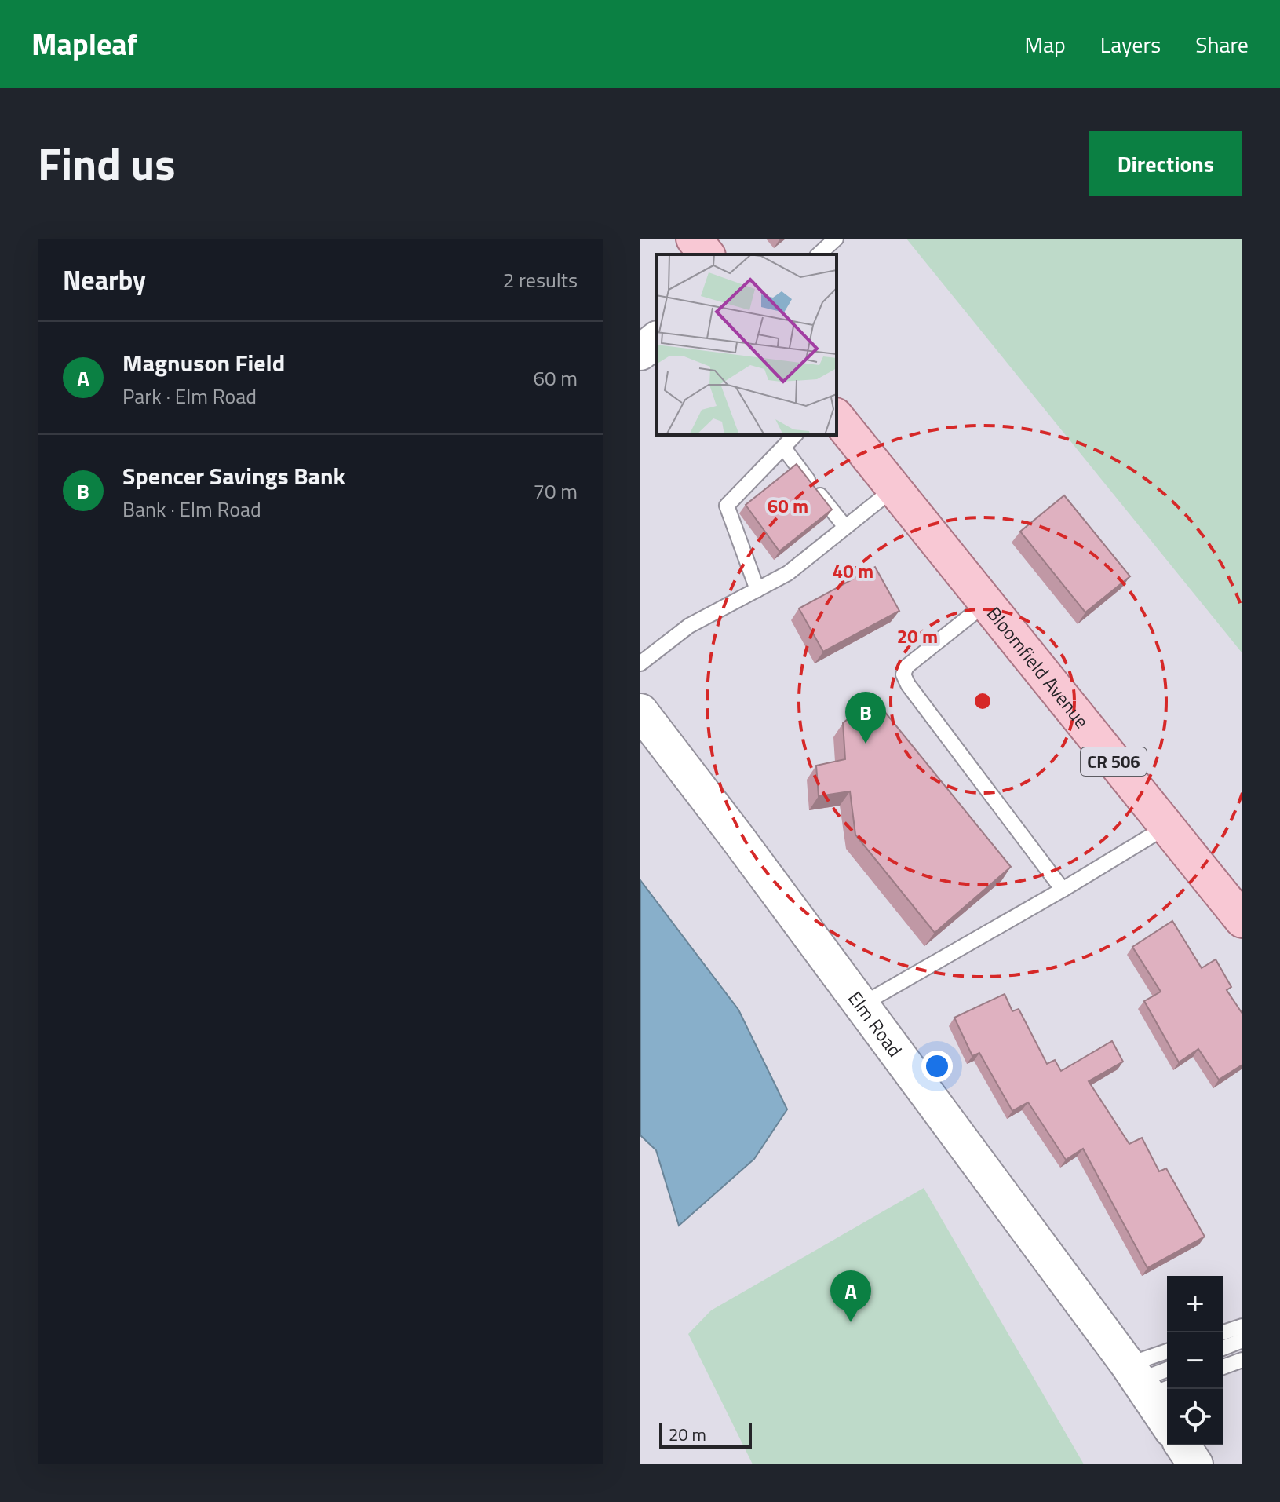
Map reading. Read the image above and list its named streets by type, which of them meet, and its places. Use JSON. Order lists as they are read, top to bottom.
{
  "streets": {
    "main road": ["Bloomfield Avenue", "CR 506"],
    "street": ["Elm Road"]
  },
  "scale_bar": "20 m",
  "page": {
    "header": "Mapleaf",
    "nav": ["Map", "Layers", "Share"],
    "title": "Find us",
    "buttons": "Directions",
    "heading": ["Nearby", "2 results"],
    "list": [
      {
        "mark": "A",
        "name": "Magnuson Field",
        "note": "Park · Elm Road",
        "value": "60 m"
      },
      {
        "mark": "B",
        "name": "Spencer Savings Bank",
        "note": "Bank · Elm Road",
        "value": "70 m"
      }
    ],
    "pins": ["B", "A"],
    "map_buttons": ["+", "−"],
    "scale": "20 m"
  },
  "rings": ["60 m", "40 m", "20 m"]
}
